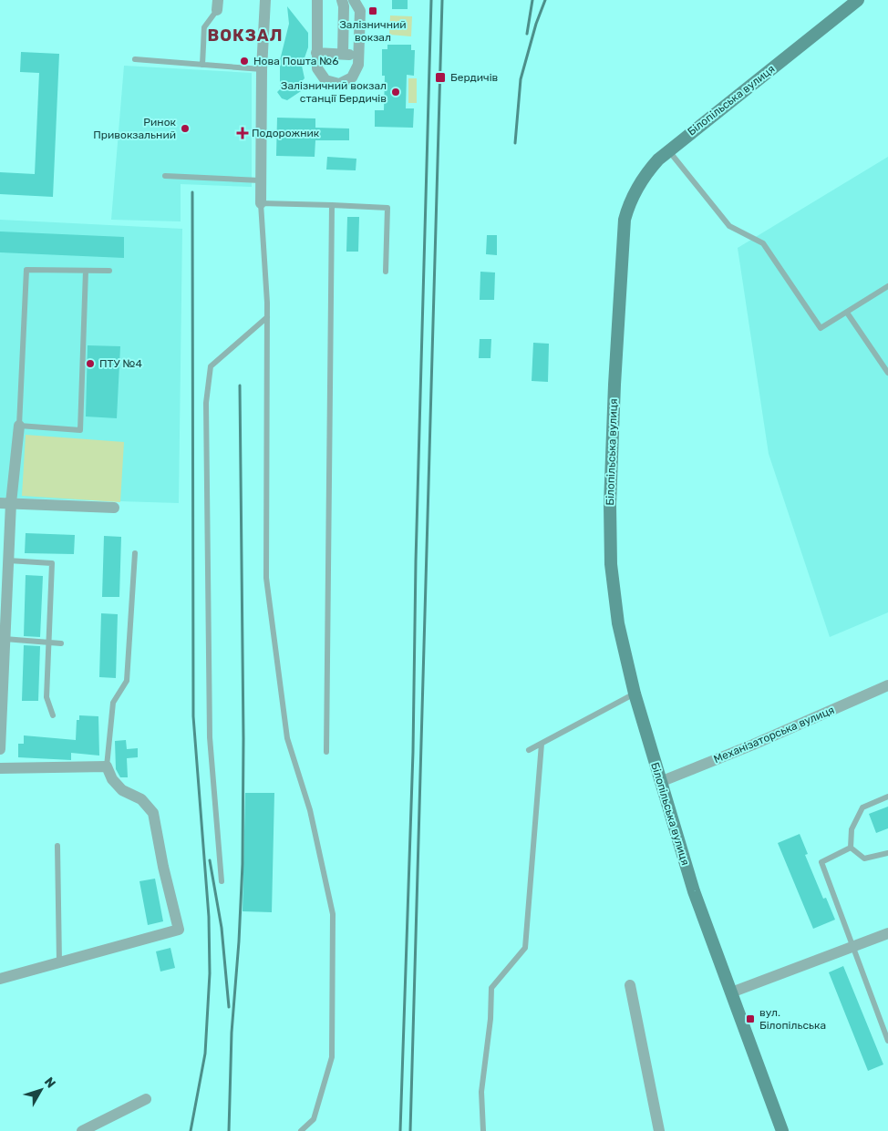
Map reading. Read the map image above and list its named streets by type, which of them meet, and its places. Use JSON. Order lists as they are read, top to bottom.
{
  "streets": {
    "main road": ["Білопільська вулиця"],
    "street": ["Механізаторська вулиця"]
  },
  "crossings": [
    ["Білопільська вулиця", "Механізаторська вулиця"]
  ],
  "districts": ["ВОКЗАЛ"],
  "places": {
    "transit": ["Залізничний вокзал", "Бердичів", "вул. Білопільська"],
    "other": [
      "Нова Пошта №6",
      "Залізничний вокзал станції Бердичів",
      "Ринок Привокзальний",
      "ПТУ №4"
    ],
    "health": ["Подорожник"]
  },
  "north": "top right"
}
